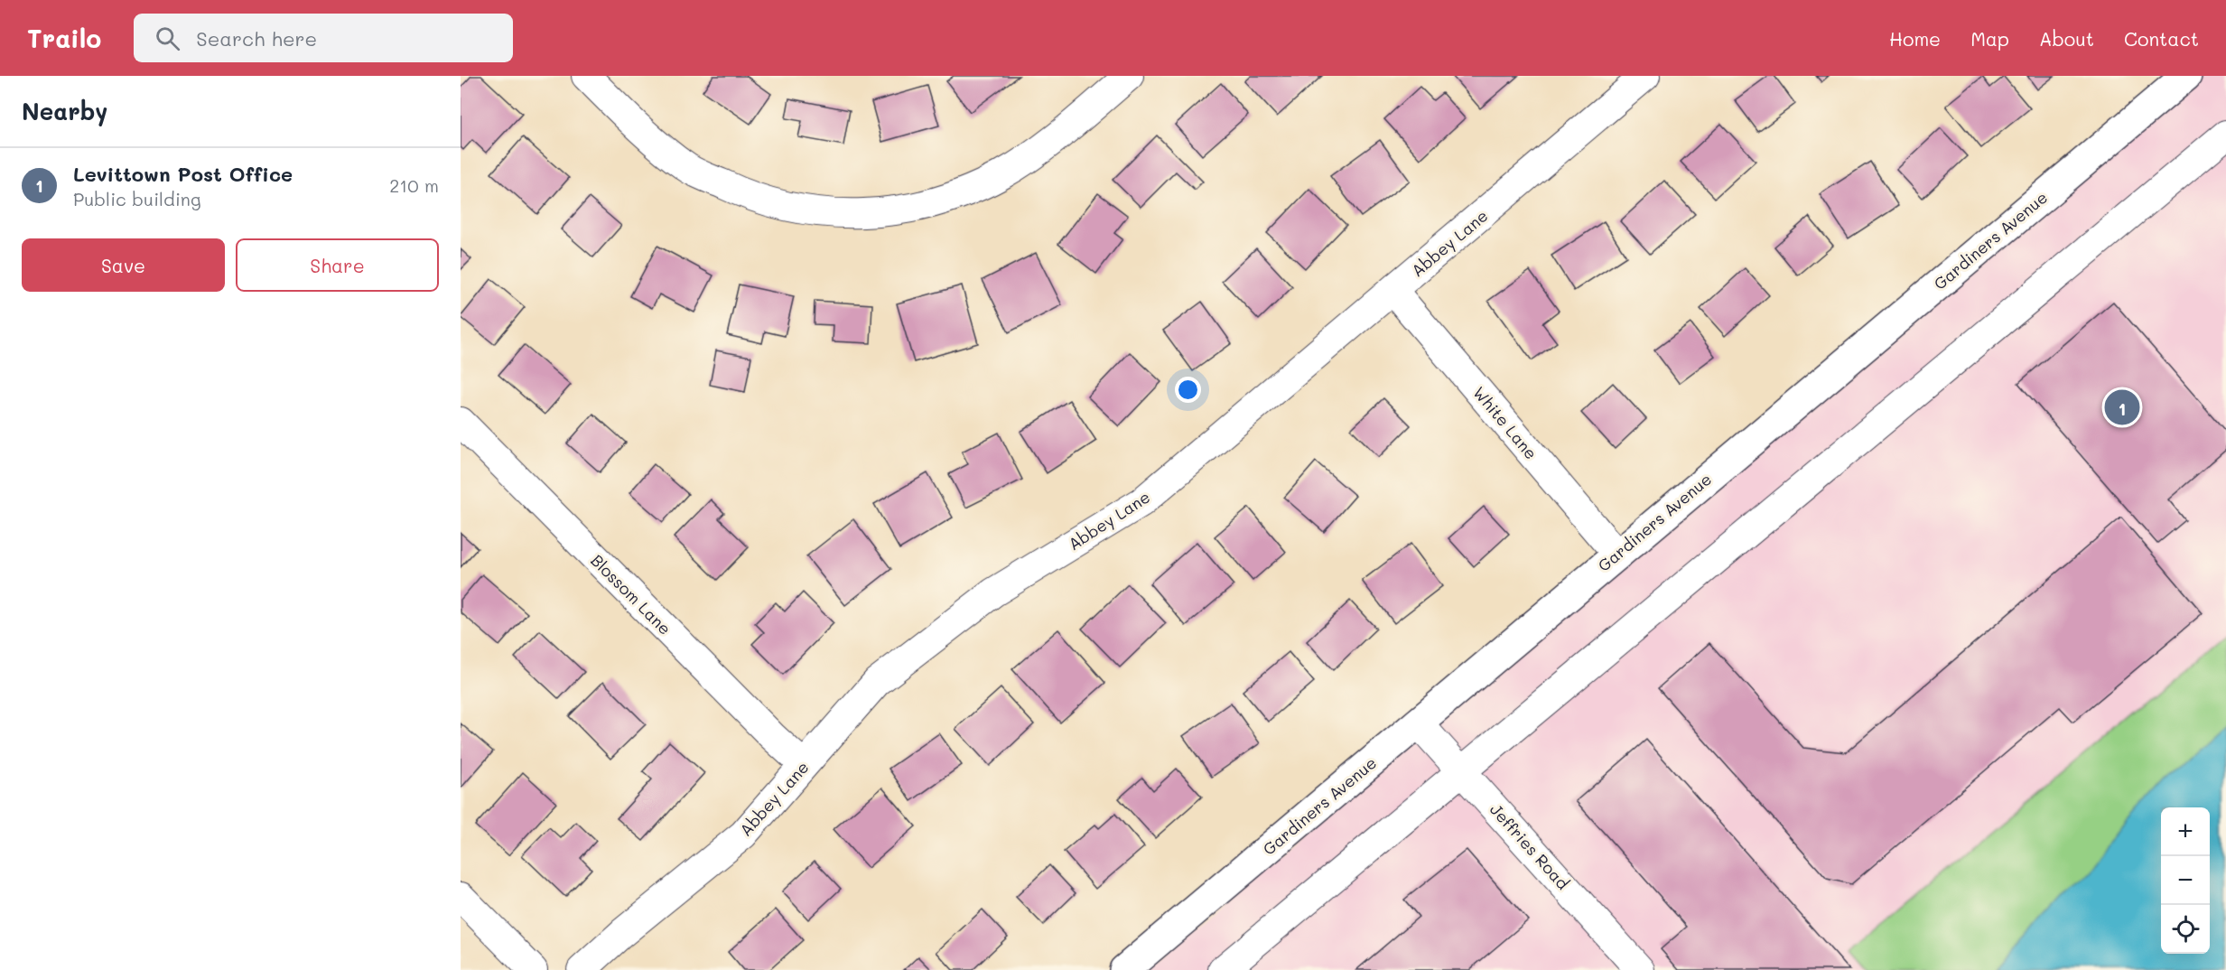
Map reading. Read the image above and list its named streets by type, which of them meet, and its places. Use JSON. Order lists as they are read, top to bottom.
{
  "streets": {
    "main road": ["Gardiners Avenue"],
    "street": [
      "Abbey Lane",
      "White Lane",
      "Blossom Lane",
      "Jeffries Road"
    ]
  },
  "crossings": [
    ["Gardiners Avenue", "White Lane"],
    ["Gardiners Avenue", "Jeffries Road"],
    ["Abbey Lane", "White Lane"],
    ["Abbey Lane", "Blossom Lane"]
  ],
  "page": {
    "header": "Trailo",
    "search": "Search here",
    "nav": [
      "Home",
      "Map",
      "About",
      "Contact"
    ],
    "heading": "Nearby",
    "list": [
      {
        "mark": "1",
        "name": "Levittown Post Office",
        "note": "Public building",
        "value": "210 m"
      }
    ],
    "buttons": ["Save", "Share"],
    "pins": "1",
    "map_buttons": ["+", "−"]
  }
}
